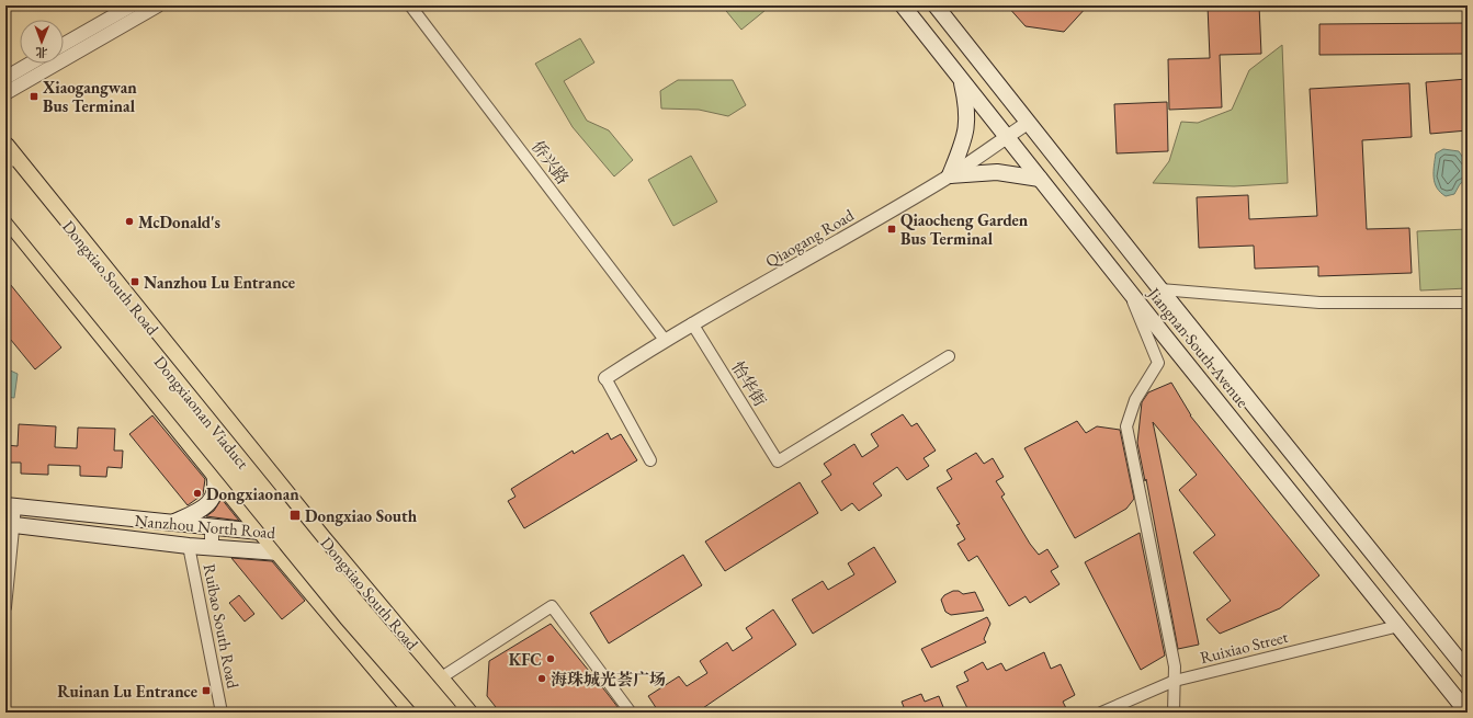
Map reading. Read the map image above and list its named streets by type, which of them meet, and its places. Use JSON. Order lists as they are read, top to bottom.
{
  "streets": {
    "main road": [
      "Dongxiao South Road",
      "Jiangnan South Avenue",
      "Dongxiaonan Viaduct",
      "Nanzhou North Road"
    ],
    "street": [
      "侨兴路",
      "Qiaogang Road",
      "怡华街",
      "Ruibao South Road",
      "Ruixiao Street"
    ]
  },
  "crossings": [
    ["侨兴路", "Qiaogang Road"],
    ["Qiaogang Road", "Jiangnan South Avenue"],
    ["Qiaogang Road", "怡华街"],
    ["Dongxiao South Road", "Nanzhou North Road"],
    ["Jiangnan South Avenue", "Ruixiao Street"],
    ["Nanzhou North Road", "Ruibao South Road"]
  ],
  "places": {
    "transit": [
      "Xiaogangwan Bus Terminal",
      "Qiaocheng Garden Bus Terminal",
      "Nanzhou Lu Entrance",
      "Dongxiao South",
      "Ruinan Lu Entrance"
    ],
    "other": [
      "McDonald's",
      "Dongxiaonan",
      "KFC",
      "海珠城光荟广场"
    ]
  },
  "north": "bottom"
}
